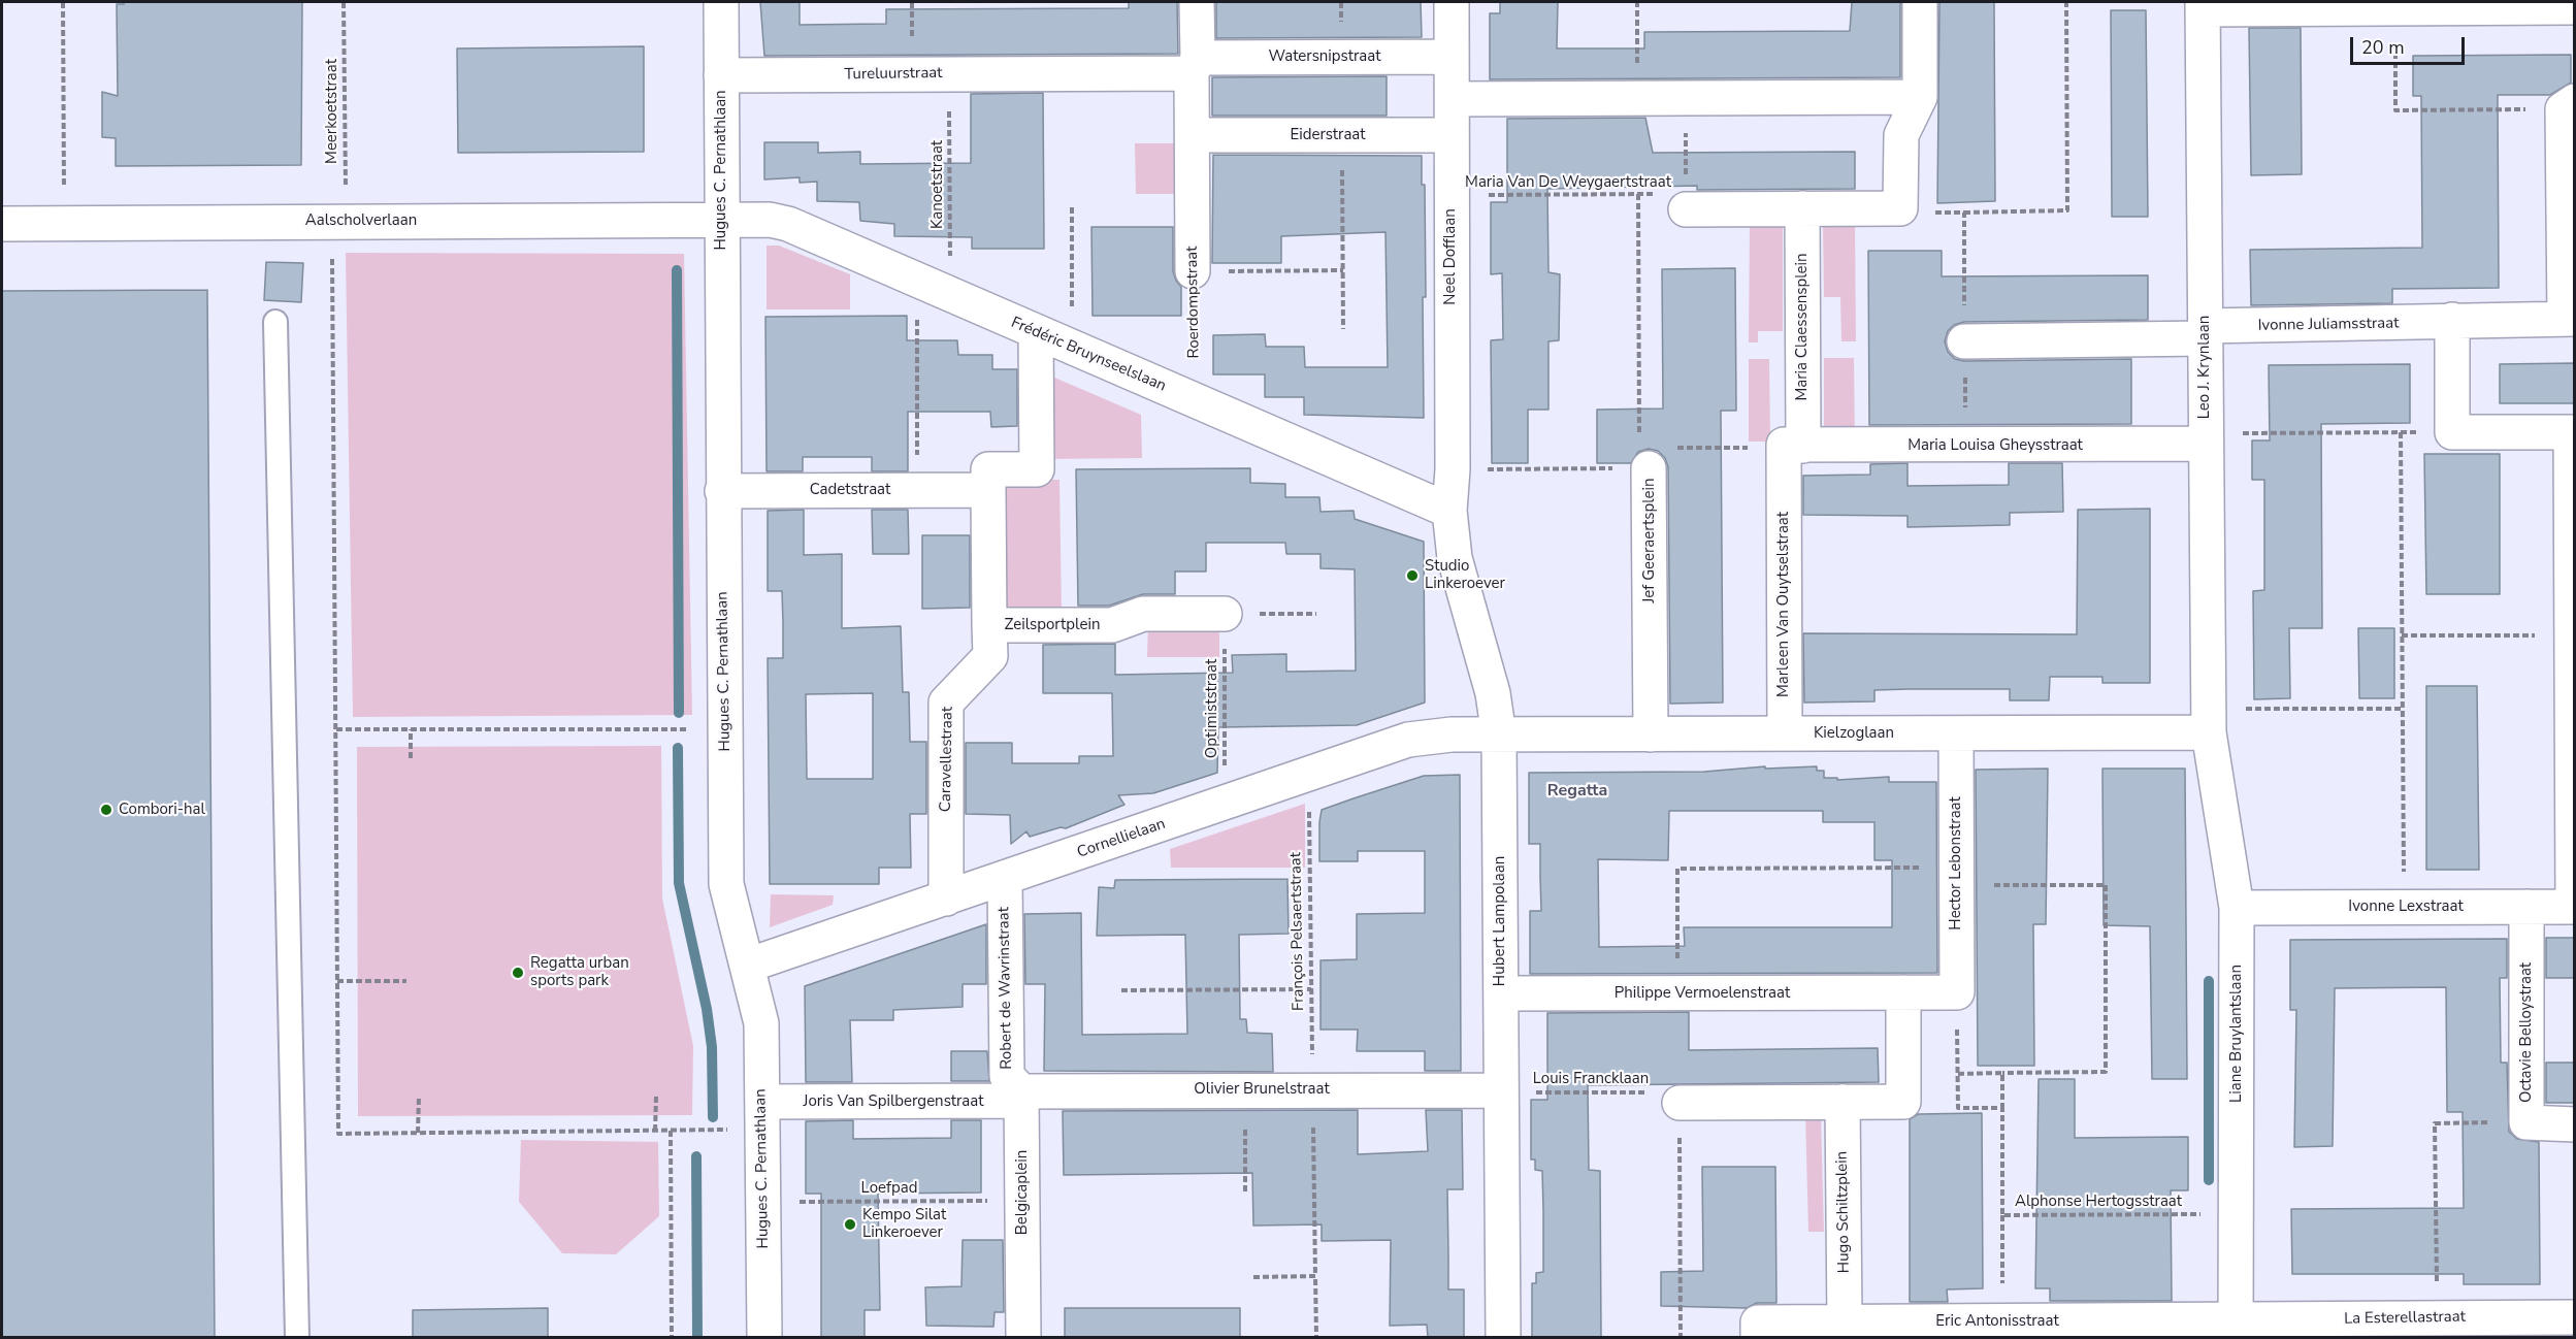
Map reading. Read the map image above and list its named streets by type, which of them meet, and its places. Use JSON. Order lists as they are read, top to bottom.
{
  "streets": {
    "street": [
      "Watersnipstraat",
      "Tureluurstraat",
      "Eiderstraat",
      "Hugues C. Pernathlaan",
      "Aalscholverlaan",
      "Neel Dofflaan",
      "Roerdompstraat",
      "Ivonne Juliamsstraat",
      "Maria Claessensplein",
      "Frédéric Bruynseelslaan",
      "Leo J. Krynlaan",
      "Maria Louisa Gheysstraat",
      "Cadetstraat",
      "Jef Geeraertsplein",
      "Marleen Van Ouytselstraat",
      "Zeilsportplein",
      "Kielzoglaan",
      "Caravellestraat",
      "Cornellielaan",
      "Hector Lebonstraat",
      "Ivonne Lexstraat",
      "Hubert Lampolaan",
      "Robert de Wavrinstraat",
      "Philippe Vermoelenstraat",
      "Octavie Belloystraat",
      "Liane Bruylantslaan",
      "Olivier Brunelstraat",
      "Joris Van Spilbergenstraat",
      "Belgicaplein",
      "Hugo Schiltzplein",
      "La Esterellastraat",
      "Eric Antonisstraat"
    ],
    "path": [
      "Meerkoetstraat",
      "Maria Van De Weygaertstraat",
      "Kanoetstraat",
      "Optimiststraat",
      "François Pelsaertstraat",
      "Louis Francklaan",
      "Loefpad",
      "Alphonse Hertogsstraat"
    ]
  },
  "crossings": [
    ["Watersnipstraat", "Tureluurstraat"],
    ["Watersnipstraat", "Neel Dofflaan"],
    ["Watersnipstraat", "Roerdompstraat"],
    ["Tureluurstraat", "Hugues C. Pernathlaan"],
    ["Tureluurstraat", "Kanoetstraat"],
    ["Meerkoetstraat", "Aalscholverlaan"],
    ["Eiderstraat", "Neel Dofflaan"],
    ["Eiderstraat", "Roerdompstraat"],
    ["Hugues C. Pernathlaan", "Aalscholverlaan"],
    ["Hugues C. Pernathlaan", "Frédéric Bruynseelslaan"],
    ["Hugues C. Pernathlaan", "Cadetstraat"],
    ["Hugues C. Pernathlaan", "Cornellielaan"],
    ["Hugues C. Pernathlaan", "Joris Van Spilbergenstraat"],
    ["Hugues C. Pernathlaan", "Loefpad"],
    ["Maria Van De Weygaertstraat", "Neel Dofflaan"],
    ["Kanoetstraat", "Frédéric Bruynseelslaan"],
    ["Aalscholverlaan", "Frédéric Bruynseelslaan"],
    ["Neel Dofflaan", "Frédéric Bruynseelslaan"],
    ["Neel Dofflaan", "Jef Geeraertsplein"],
    ["Neel Dofflaan", "Hubert Lampolaan"],
    ["Roerdompstraat", "Frédéric Bruynseelslaan"],
    ["Ivonne Juliamsstraat", "Leo J. Krynlaan"],
    ["Maria Claessensplein", "Maria Louisa Gheysstraat"],
    ["Maria Claessensplein", "Marleen Van Ouytselstraat"],
    ["Frédéric Bruynseelslaan", "Zeilsportplein"],
    ["Frédéric Bruynseelslaan", "Hubert Lampolaan"],
    ["Leo J. Krynlaan", "Maria Louisa Gheysstraat"],
    ["Leo J. Krynlaan", "Kielzoglaan"],
    ["Leo J. Krynlaan", "Liane Bruylantslaan"],
    ["Maria Louisa Gheysstraat", "Marleen Van Ouytselstraat"],
    ["Cadetstraat", "Zeilsportplein"],
    ["Jef Geeraertsplein", "Kielzoglaan"],
    ["Marleen Van Ouytselstraat", "Kielzoglaan"],
    ["Zeilsportplein", "Optimiststraat"],
    ["Zeilsportplein", "Caravellestraat"],
    ["Optimiststraat", "Cornellielaan"],
    ["Kielzoglaan", "Cornellielaan"],
    ["Kielzoglaan", "Hector Lebonstraat"],
    ["Kielzoglaan", "Hubert Lampolaan"],
    ["Kielzoglaan", "Liane Bruylantslaan"],
    ["Caravellestraat", "Cornellielaan"],
    ["Cornellielaan", "Hubert Lampolaan"],
    ["Cornellielaan", "François Pelsaertstraat"],
    ["Cornellielaan", "Robert de Wavrinstraat"],
    ["Ivonne Lexstraat", "Octavie Belloystraat"],
    ["Ivonne Lexstraat", "Liane Bruylantslaan"],
    ["Hubert Lampolaan", "Philippe Vermoelenstraat"],
    ["Hubert Lampolaan", "Louis Francklaan"],
    ["Hubert Lampolaan", "Olivier Brunelstraat"],
    ["François Pelsaertstraat", "Olivier Brunelstraat"],
    ["Robert de Wavrinstraat", "Olivier Brunelstraat"],
    ["Robert de Wavrinstraat", "Joris Van Spilbergenstraat"],
    ["Robert de Wavrinstraat", "Belgicaplein"],
    ["Liane Bruylantslaan", "Alphonse Hertogsstraat"],
    ["Liane Bruylantslaan", "La Esterellastraat"],
    ["Liane Bruylantslaan", "Eric Antonisstraat"],
    ["Louis Francklaan", "Olivier Brunelstraat"],
    ["Olivier Brunelstraat", "Joris Van Spilbergenstraat"],
    ["Olivier Brunelstraat", "Belgicaplein"],
    ["Joris Van Spilbergenstraat", "Belgicaplein"],
    ["Hugo Schiltzplein", "Eric Antonisstraat"],
    ["La Esterellastraat", "Eric Antonisstraat"]
  ],
  "districts": ["Regatta"],
  "places": [
    "Studio Linkeroever",
    "Combori-hal",
    "Regatta urban sports park",
    "Kempo Silat Linkeroever"
  ],
  "scale_bar": "20 m"
}
